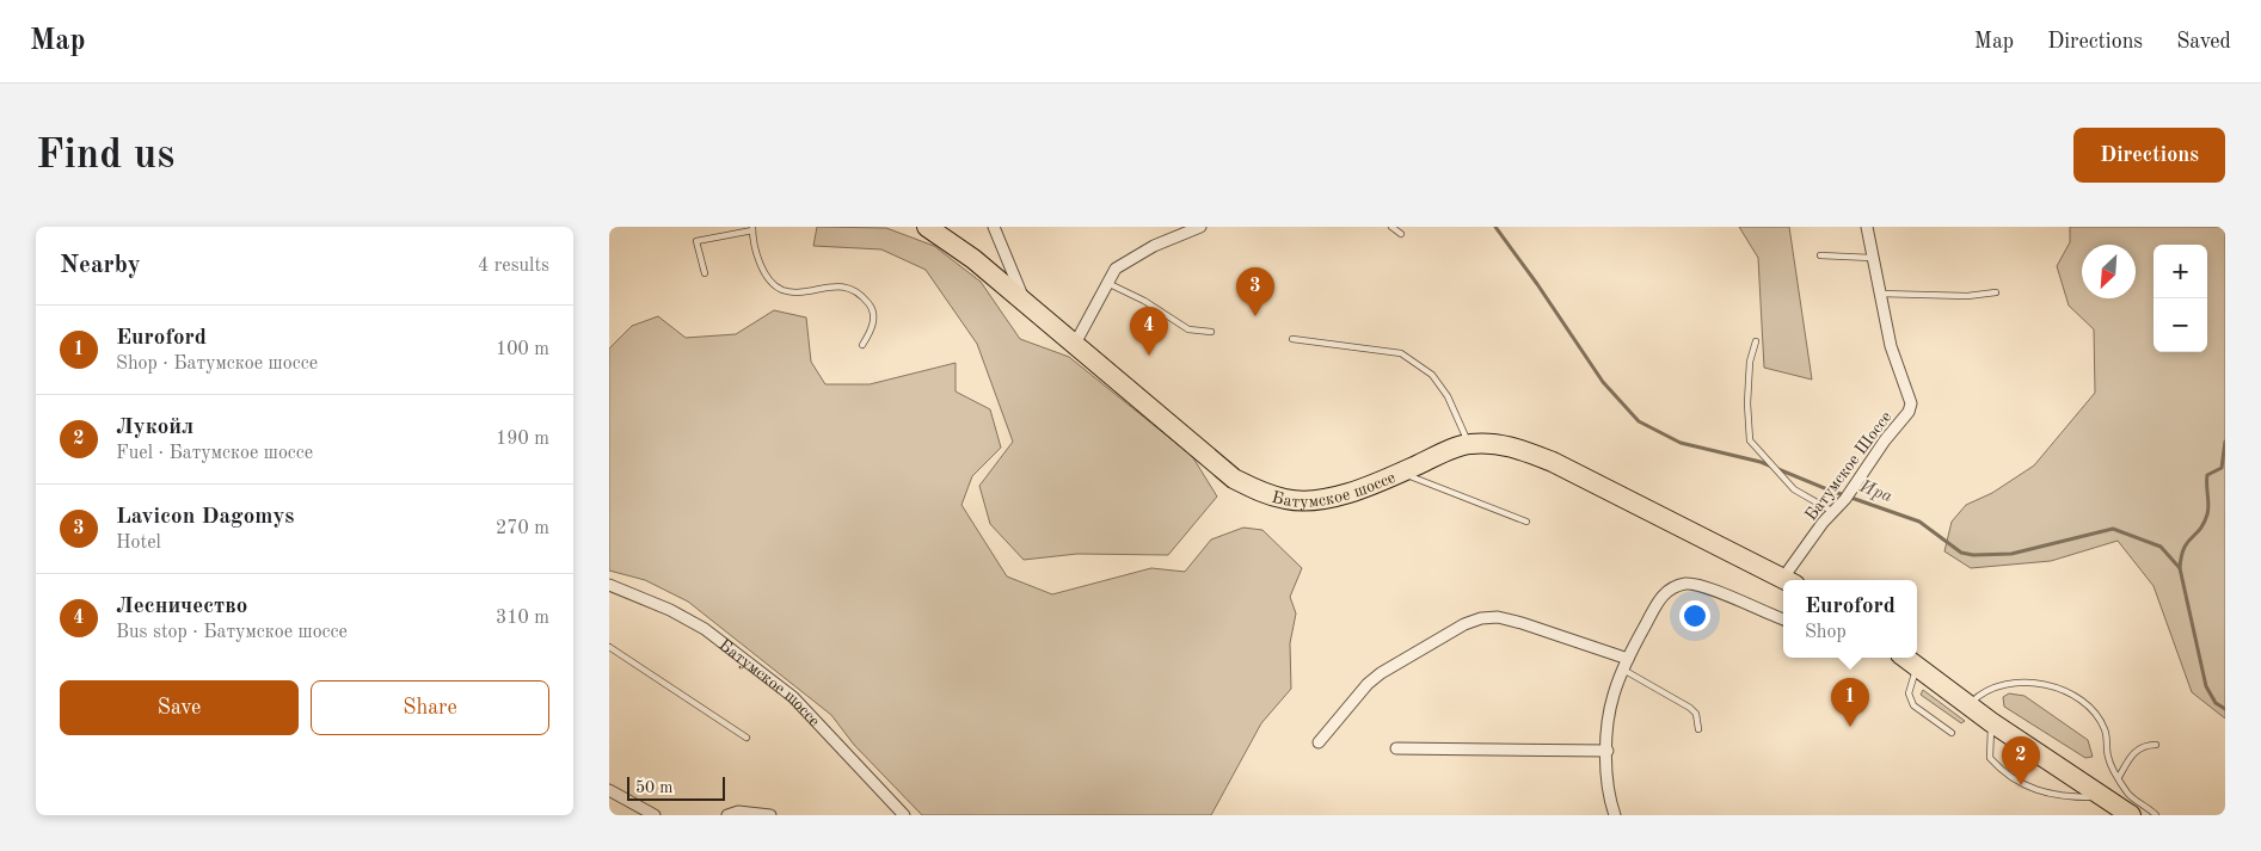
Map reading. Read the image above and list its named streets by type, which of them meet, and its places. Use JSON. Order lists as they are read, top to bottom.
{
  "streets": {
    "highway": ["Батумское шоссе"],
    "street": ["Батумское Шоссе"]
  },
  "water": ["Ира"],
  "scale_bar": "50 m",
  "north": "bottom left",
  "page": {
    "header": "Map",
    "nav": ["Map", "Directions", "Saved"],
    "buttons": [
      "Directions",
      ["Save", "Share"]
    ],
    "title": "Find us",
    "heading": ["Nearby", "4 results"],
    "map_buttons": ["+", "−"],
    "pins": [
      "3",
      "4",
      "1",
      "2"
    ],
    "list": [
      {
        "mark": "1",
        "name": "Euroford",
        "note": "Shop · Батумское шоссе",
        "value": "100 m"
      },
      {
        "mark": "2",
        "name": "Лукойл",
        "note": "Fuel · Батумское шоссе",
        "value": "190 m"
      },
      {
        "mark": "3",
        "name": "Lavicon Dagomys",
        "note": "Hotel",
        "value": "270 m"
      },
      {
        "mark": "4",
        "name": "Лесничество",
        "note": "Bus stop · Батумское шоссе",
        "value": "310 m"
      }
    ],
    "popup": ["Euroford", "Shop"],
    "scale": "50 m"
  }
}
